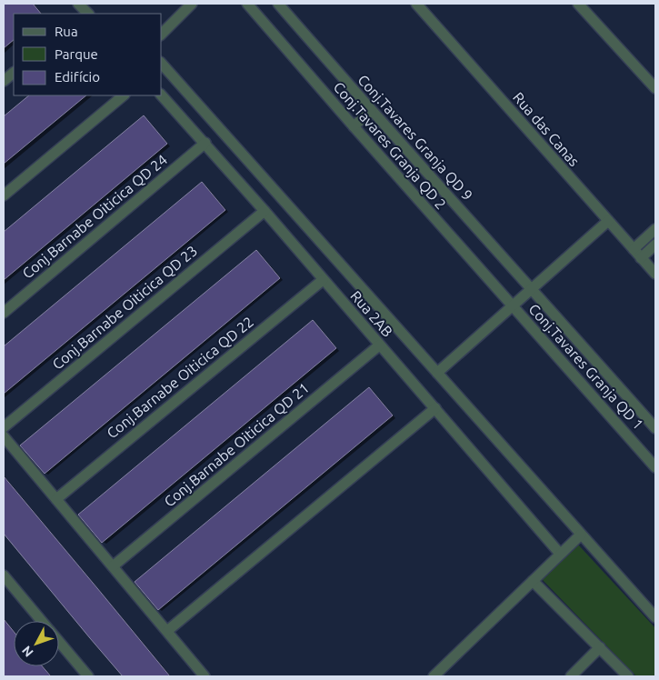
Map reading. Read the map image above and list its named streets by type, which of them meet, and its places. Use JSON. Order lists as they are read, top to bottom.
{
  "streets": {
    "street": [
      "Rua das Canas",
      "Conj.Tavares Granja QD 9",
      "Conj.Tavares Granja QD 2",
      "Conj.Barnabe Oiticica QD 24",
      "Conj.Barnabe Oiticica QD 23",
      "Rua 2AB",
      "Conj.Tavares Granja QD 1",
      "Conj.Barnabe Oiticica QD 22",
      "Conj.Barnabe Oiticica QD 21"
    ]
  },
  "crossings": [
    ["Conj.Tavares Granja QD 2", "Conj.Tavares Granja QD 1"],
    ["Conj.Barnabe Oiticica QD 24", "Rua 2AB"],
    ["Conj.Barnabe Oiticica QD 23", "Rua 2AB"],
    ["Rua 2AB", "Conj.Barnabe Oiticica QD 22"],
    ["Rua 2AB", "Conj.Barnabe Oiticica QD 21"]
  ],
  "legend": ["Rua", "Parque", "Edifício"],
  "north": "bottom left"
}
